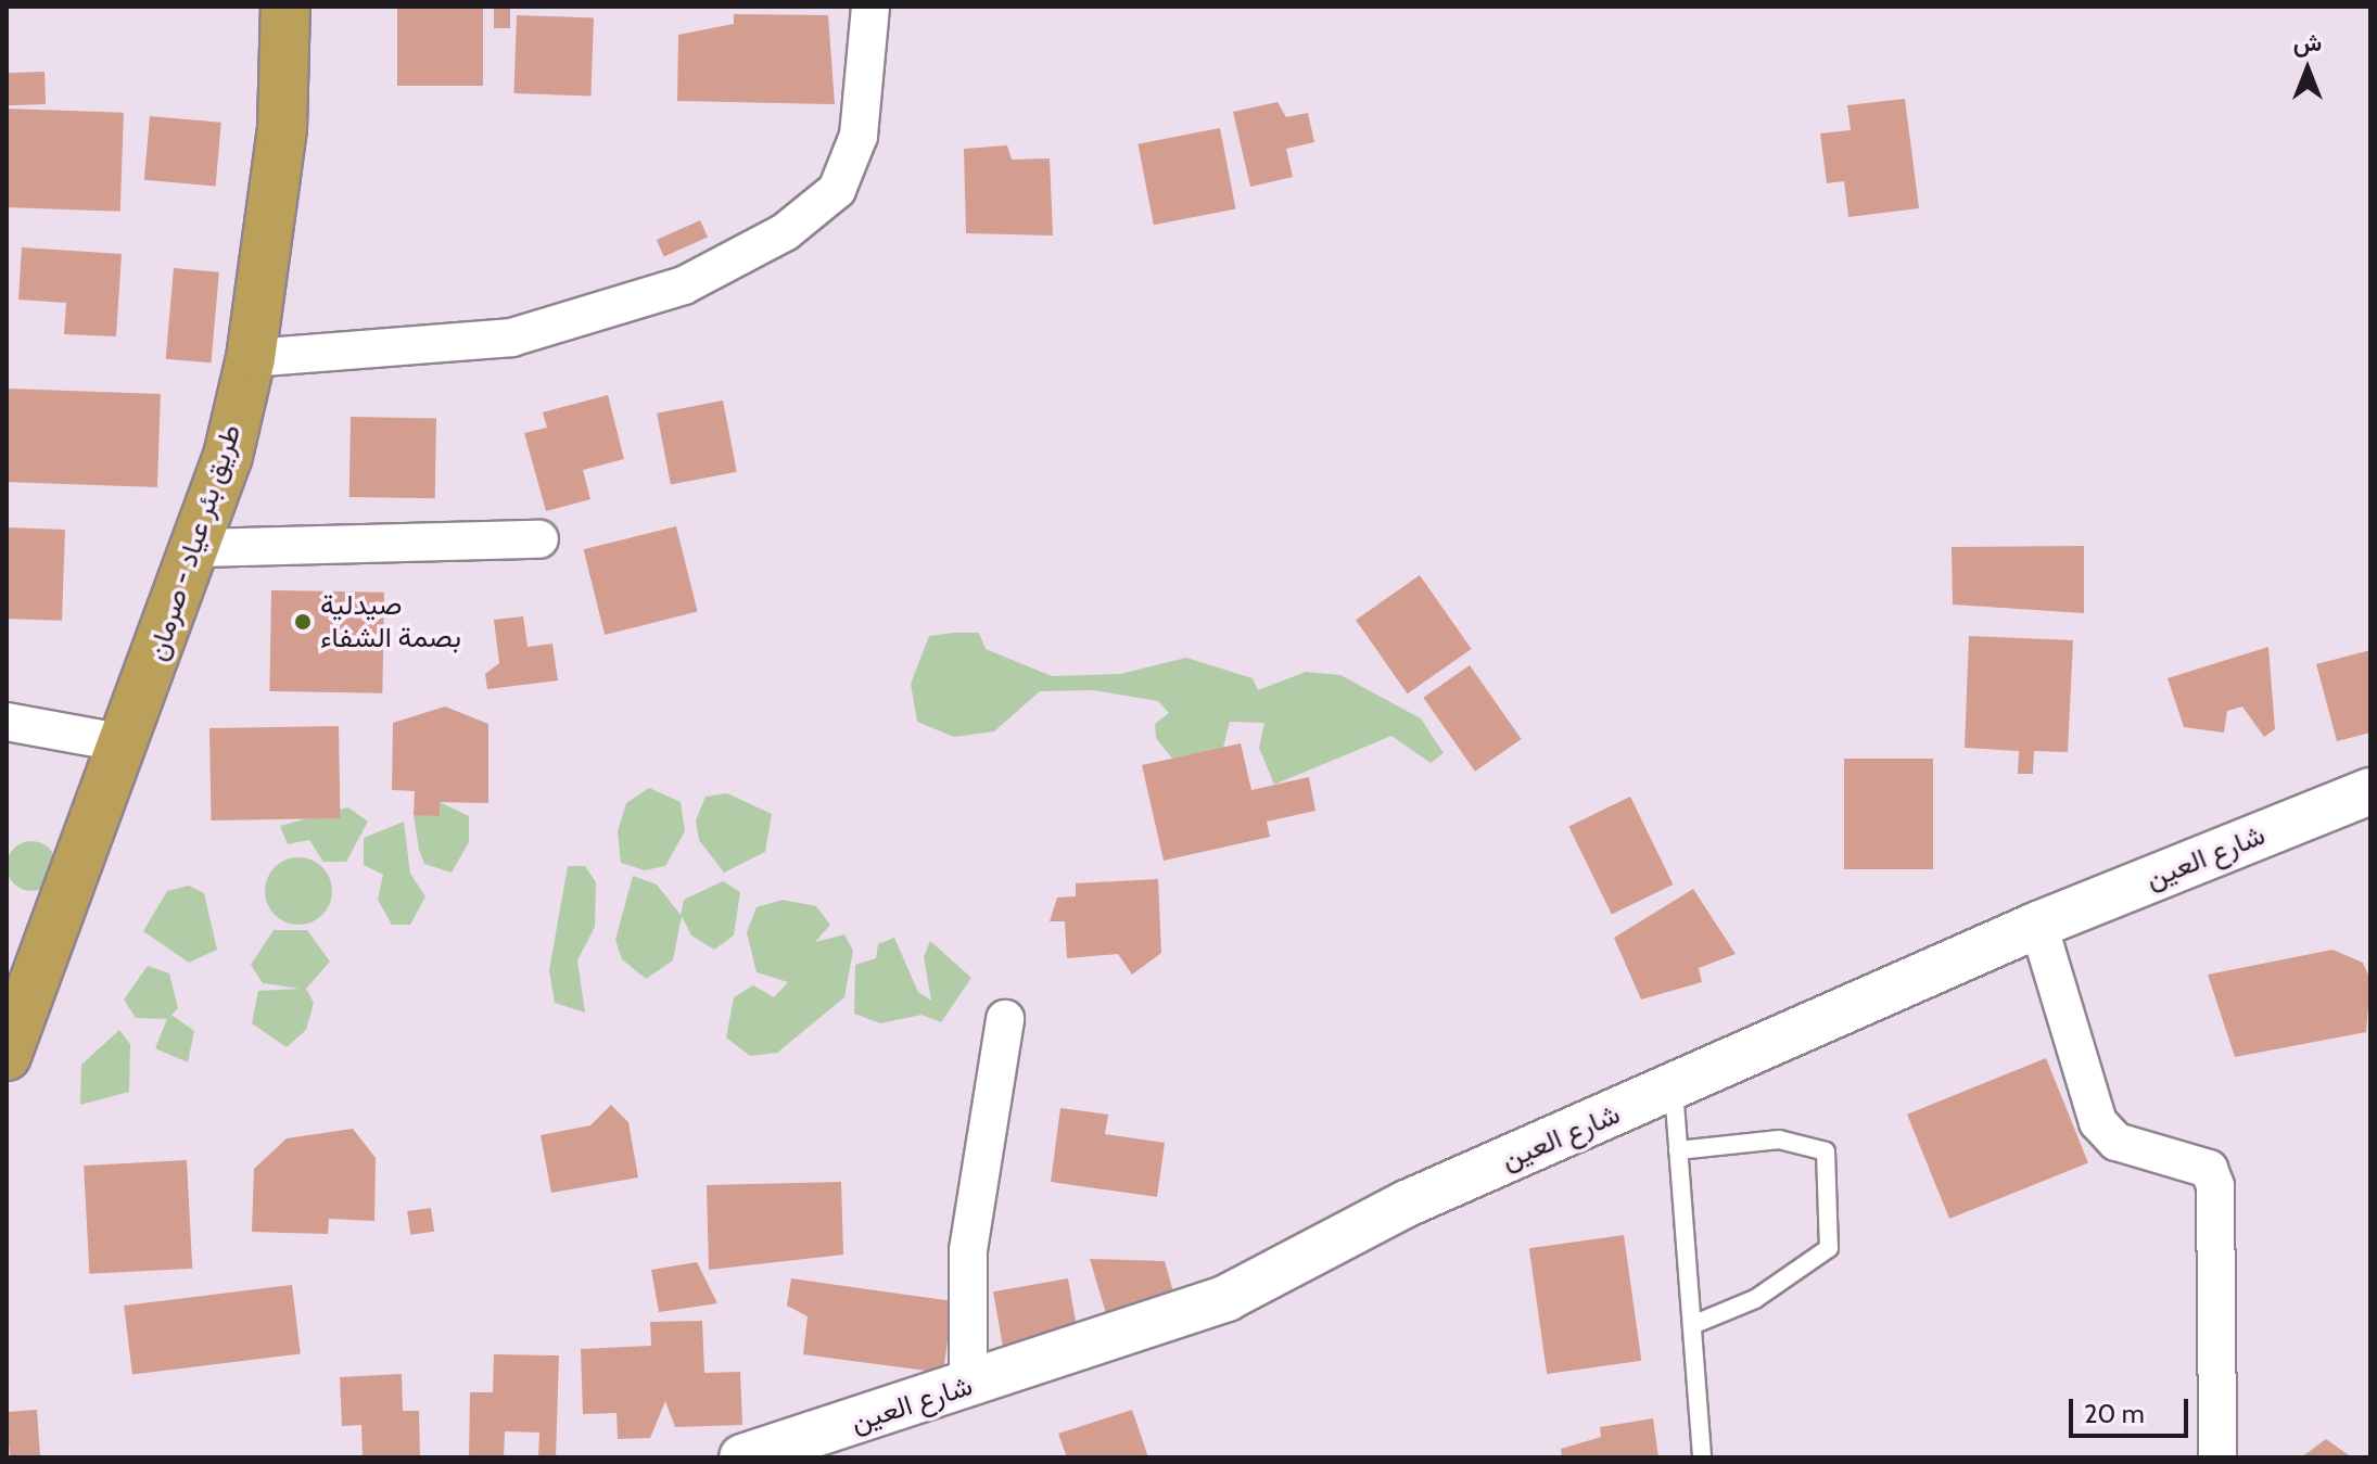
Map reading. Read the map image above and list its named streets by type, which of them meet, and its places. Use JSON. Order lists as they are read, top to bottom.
{
  "streets": {
    "highway": ["طريق بئر عياد - صرمان"],
    "street": ["شارع العين"]
  },
  "places": ["صيدلية بصمة الشفاء"],
  "scale_bar": "20 m",
  "north": "top"
}
